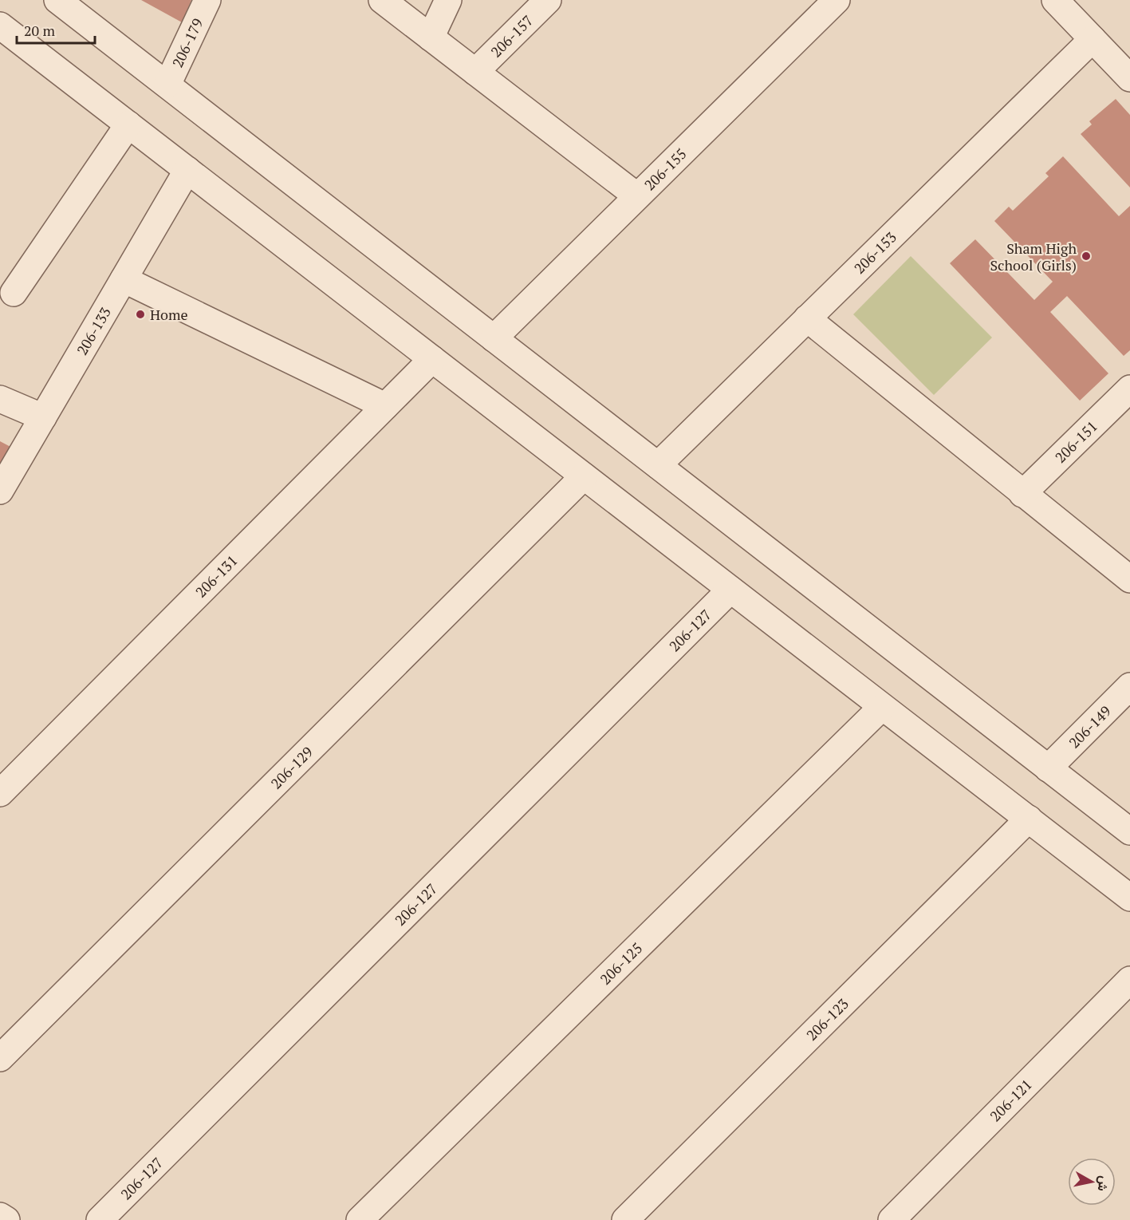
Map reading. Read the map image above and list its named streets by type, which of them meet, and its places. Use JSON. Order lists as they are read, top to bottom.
{
  "streets": {
    "street": [
      "206-157",
      "206-179",
      "206-155",
      "206-153",
      "206-133",
      "206-151",
      "206-131",
      "206-127",
      "206-149",
      "206-129",
      "206-125",
      "206-123",
      "206-121"
    ]
  },
  "places": ["Sham High School (Girls)", "Home"],
  "scale_bar": "20 m",
  "north": "right"
}
